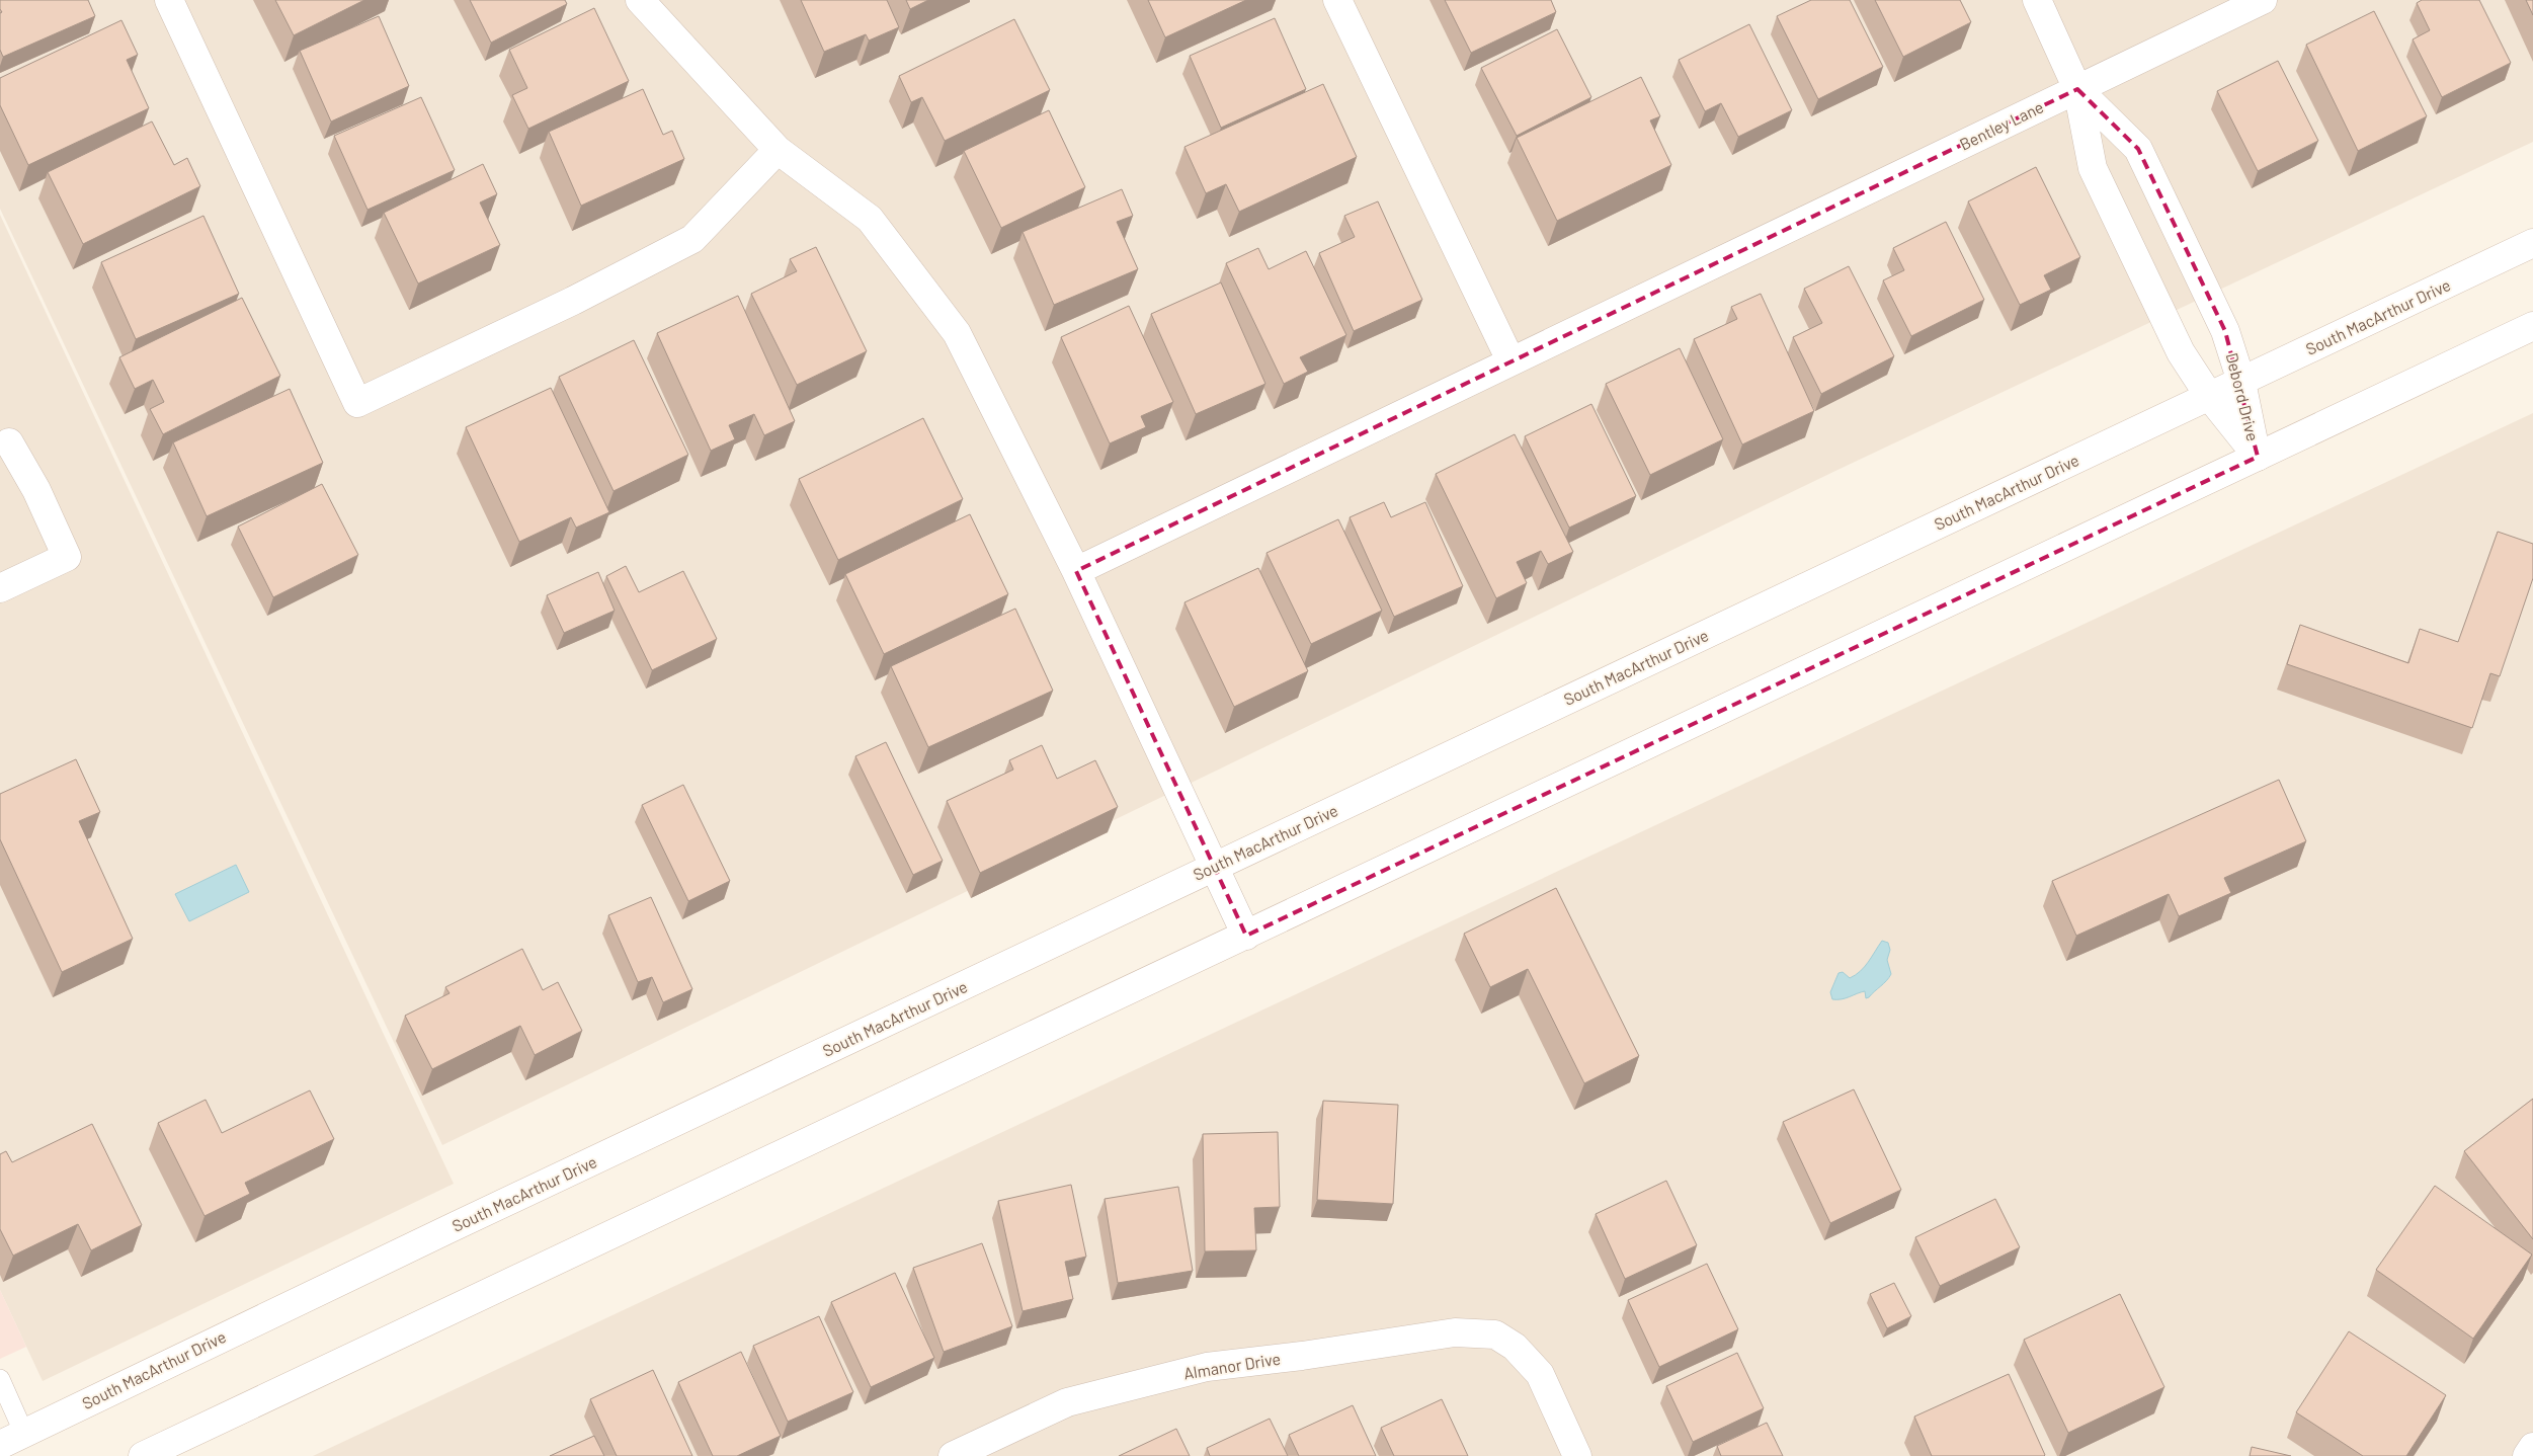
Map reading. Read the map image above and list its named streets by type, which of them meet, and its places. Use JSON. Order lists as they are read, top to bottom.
{
  "streets": {
    "street": [
      "Bentley Lane",
      "South MacArthur Drive",
      "Debord Drive",
      "Almanor Drive"
    ]
  },
  "crossings": [
    ["Bentley Lane", "Debord Drive"],
    ["South MacArthur Drive", "Debord Drive"]
  ]
}
